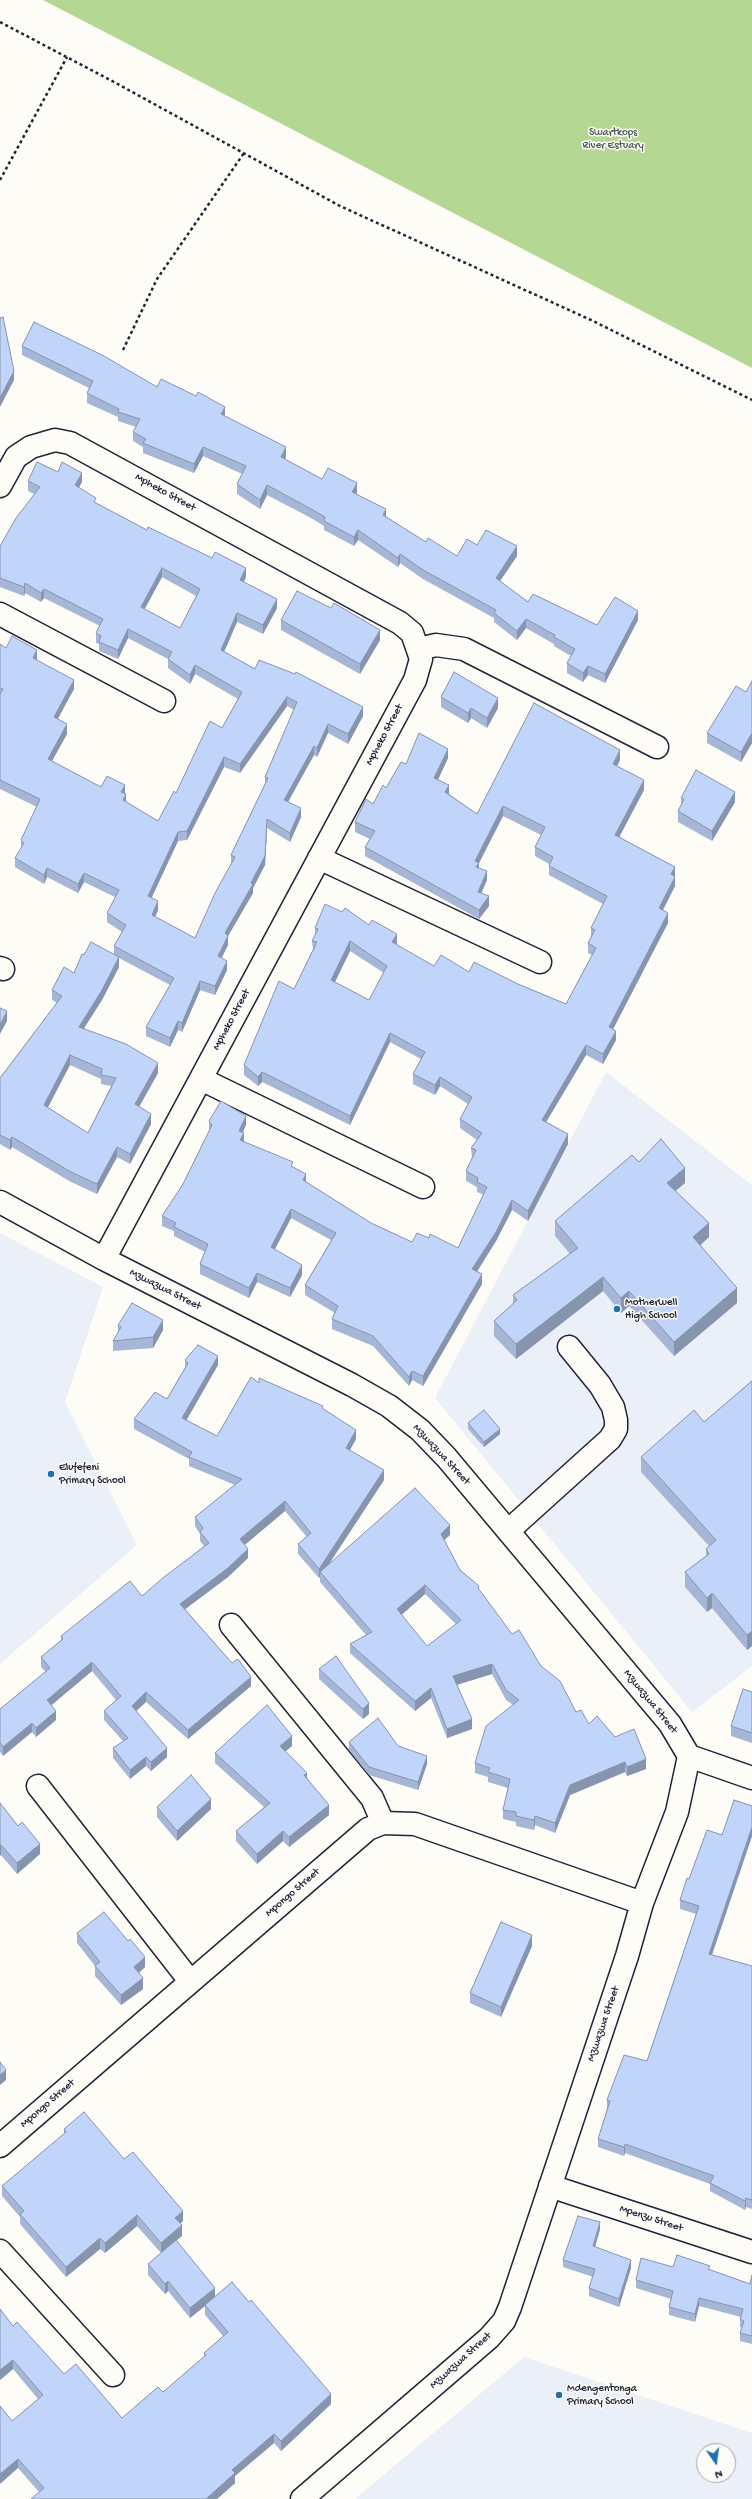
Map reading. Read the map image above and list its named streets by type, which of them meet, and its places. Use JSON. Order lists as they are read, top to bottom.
{
  "streets": {
    "street": [
      "Mpheko Street",
      "Mzwazwa Street",
      "Mpongo Street",
      "Mpenzu Street"
    ]
  },
  "crossings": [
    ["Mpheko Street", "Mzwazwa Street"],
    ["Mzwazwa Street", "Mpongo Street"],
    ["Mzwazwa Street", "Mpenzu Street"]
  ],
  "parks": ["Swartkops River Estuary"],
  "places": ["Motherwell High School", "Elufefeni Primary School", "Mdengentonga Primary School"],
  "north": "bottom"
}
